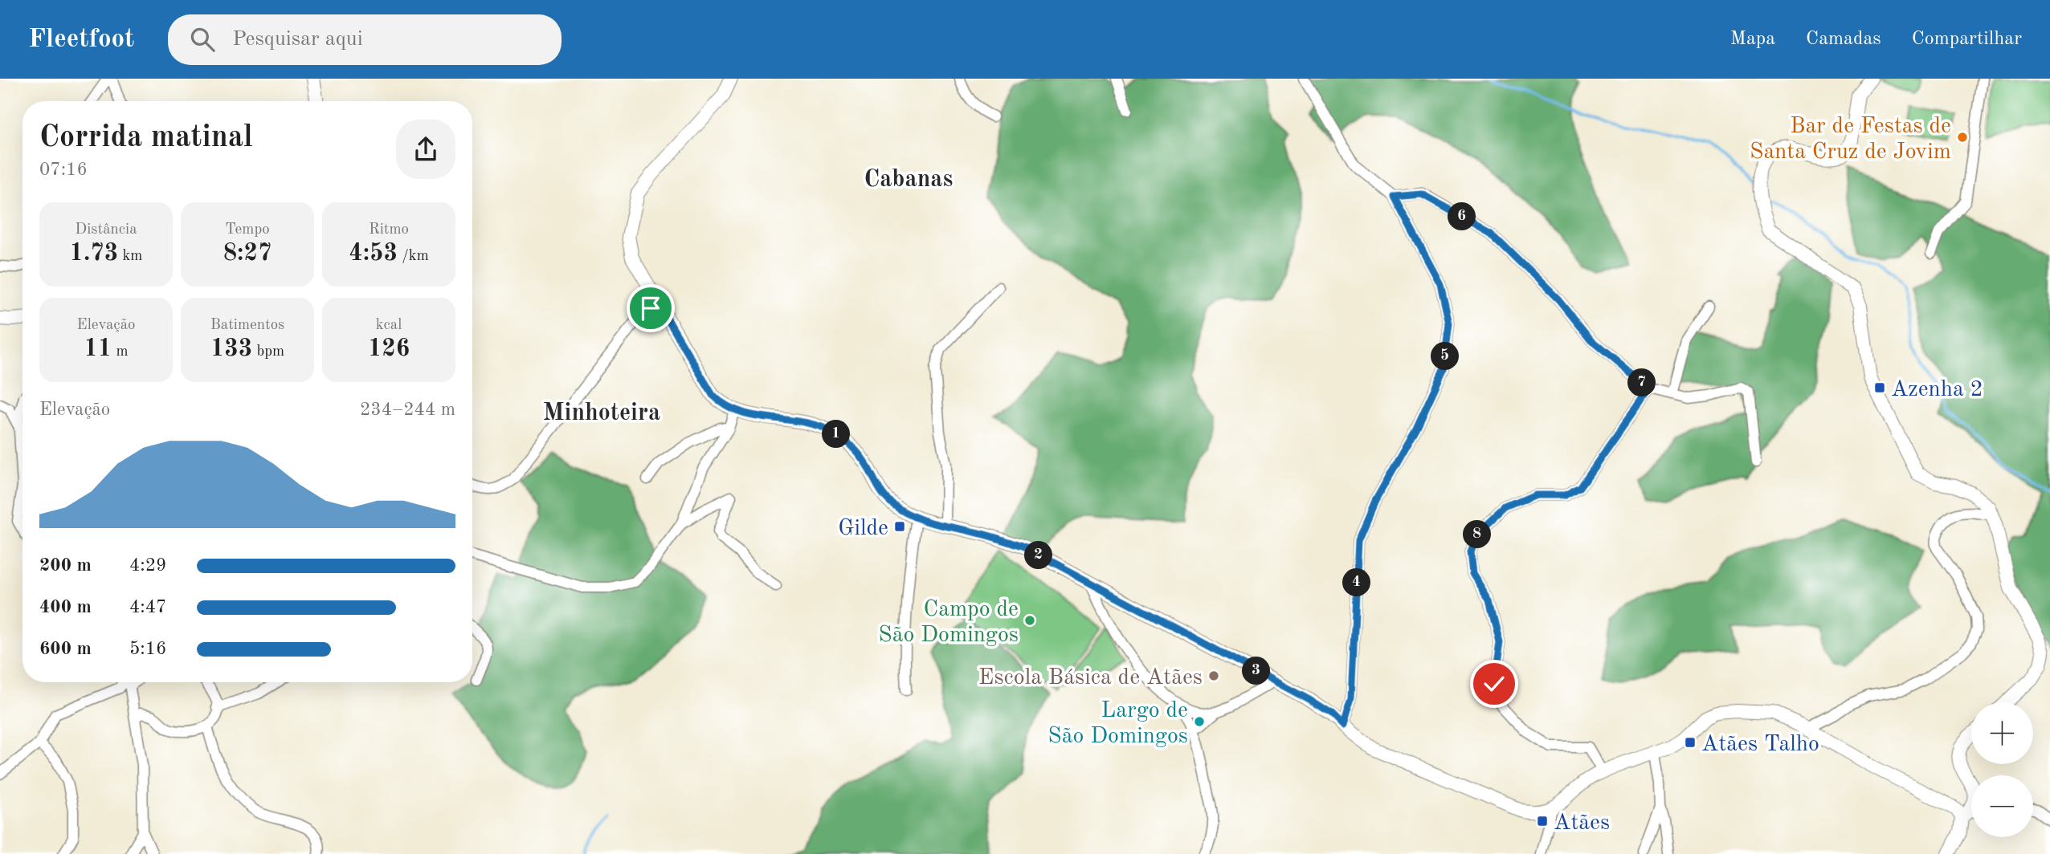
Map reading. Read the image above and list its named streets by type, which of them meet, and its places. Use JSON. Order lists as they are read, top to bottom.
{
  "districts": ["Cabanas", "Minhoteira"],
  "places": {
    "other": [
      "Bar de Festas de Santa Cruz de Jovim",
      "Campo de São Domingos",
      "Escola Básica de Atães",
      "Largo de São Domingos"
    ],
    "transit": [
      "Azenha 2",
      "Gilde",
      "Atães Talho",
      "Atães"
    ]
  },
  "page": {
    "header": "Fleetfoot",
    "search": "Pesquisar aqui",
    "nav": ["Mapa", "Camadas", "Compartilhar"],
    "heading": ["Corrida matinal", "07:16"],
    "stats": [
      ["Distância", "1.73 km"],
      ["Tempo", "8:27"],
      ["Ritmo", "4:53 /km"],
      ["Elevação", "11 m"],
      ["Batimentos", "133 bpm"],
      ["kcal", "126"]
    ],
    "pins": [
      "6",
      "5",
      "7",
      "1",
      "8",
      "2",
      "4",
      "3"
    ],
    "chart": ["Elevação", "234–244 m"],
    "list": [
      {
        "name": "200 m",
        "note": "4:29"
      },
      {
        "name": "400 m",
        "note": "4:47"
      },
      {
        "name": "600 m",
        "note": "5:16"
      }
    ],
    "map_buttons": ["+", "−"]
  }
}
